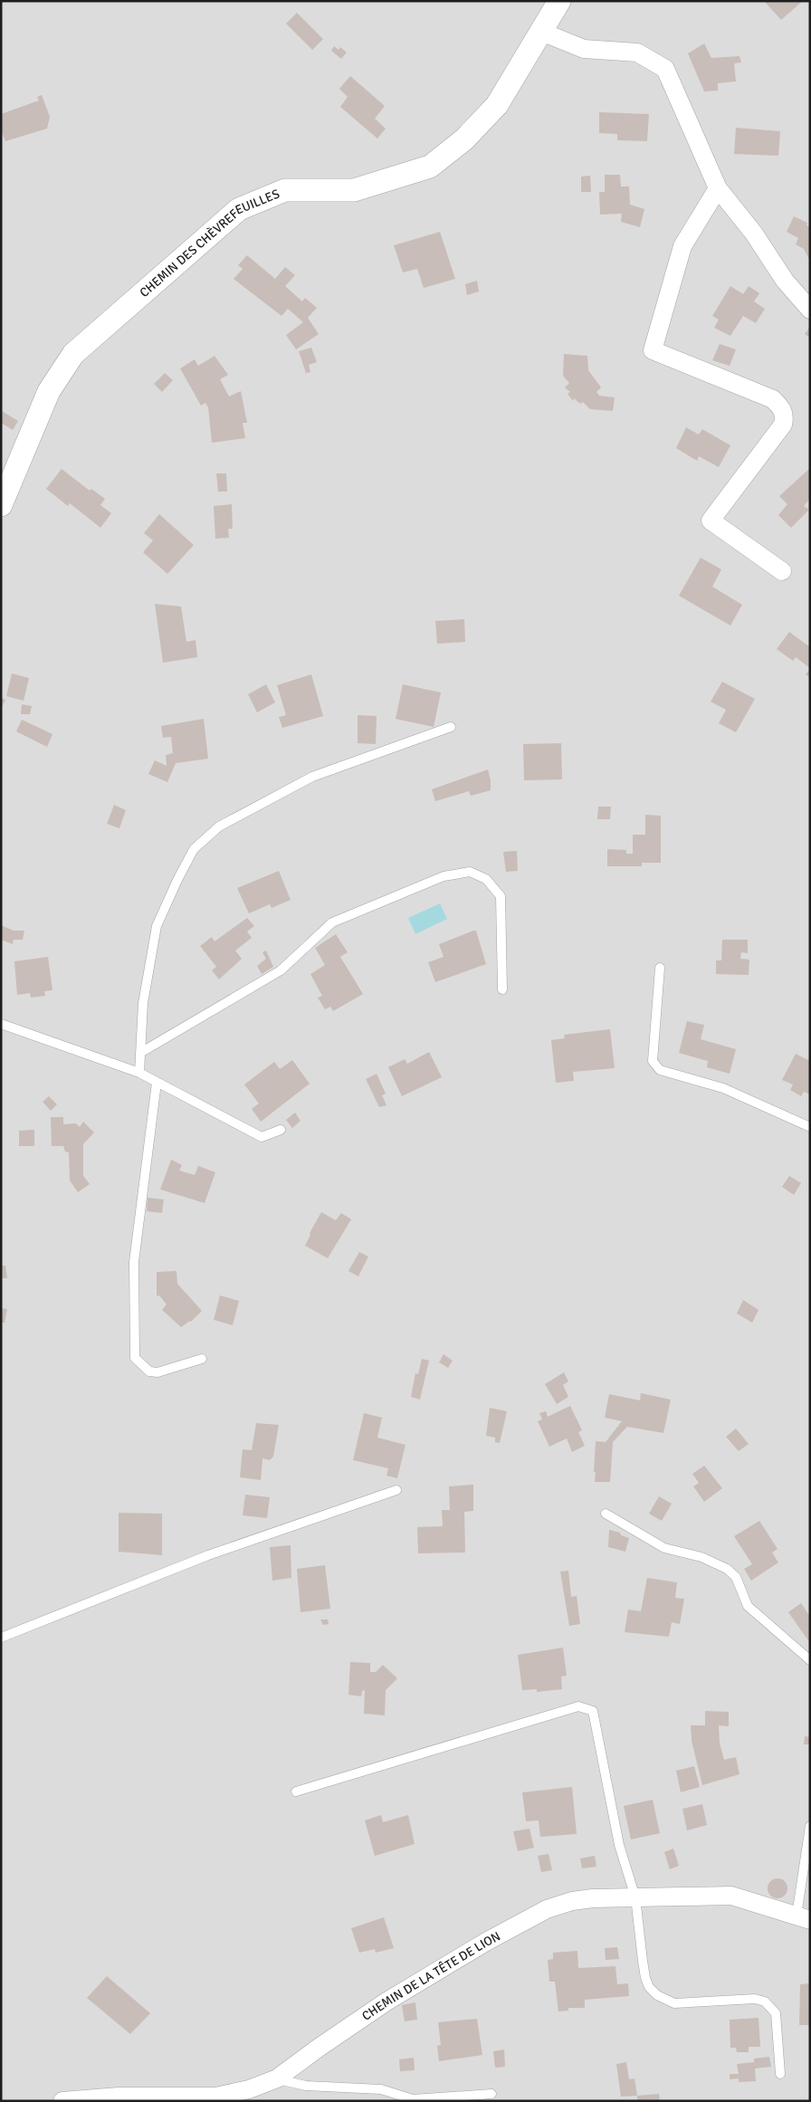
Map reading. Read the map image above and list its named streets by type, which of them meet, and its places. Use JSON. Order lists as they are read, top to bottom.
{
  "streets": {
    "street": ["CHEMIN DES CHÈVREFEUILLES", "CHEMIN DE LA TÊTE DE LION"]
  }
}
